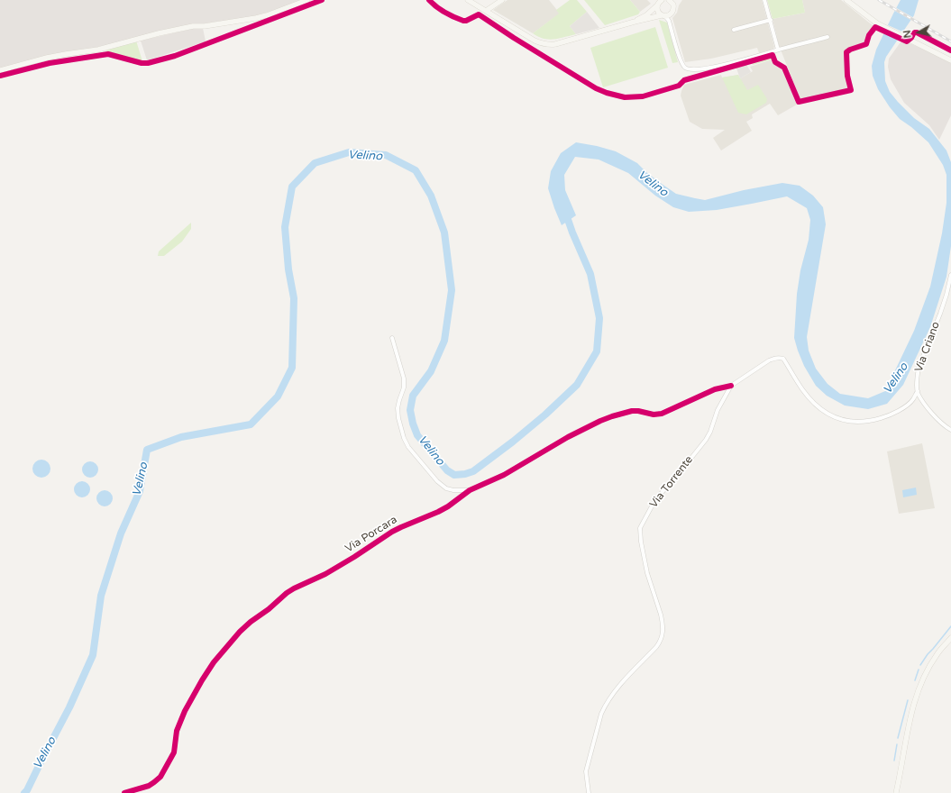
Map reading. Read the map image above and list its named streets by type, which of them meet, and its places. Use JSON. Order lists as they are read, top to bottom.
{
  "streets": {
    "street": ["Via Criano", "Via Torrente", "Via Porcara"]
  },
  "crossings": [
    ["Via Criano", "Via Torrente"],
    ["Via Torrente", "Via Porcara"]
  ],
  "water": ["Velino"],
  "north": "left"
}
